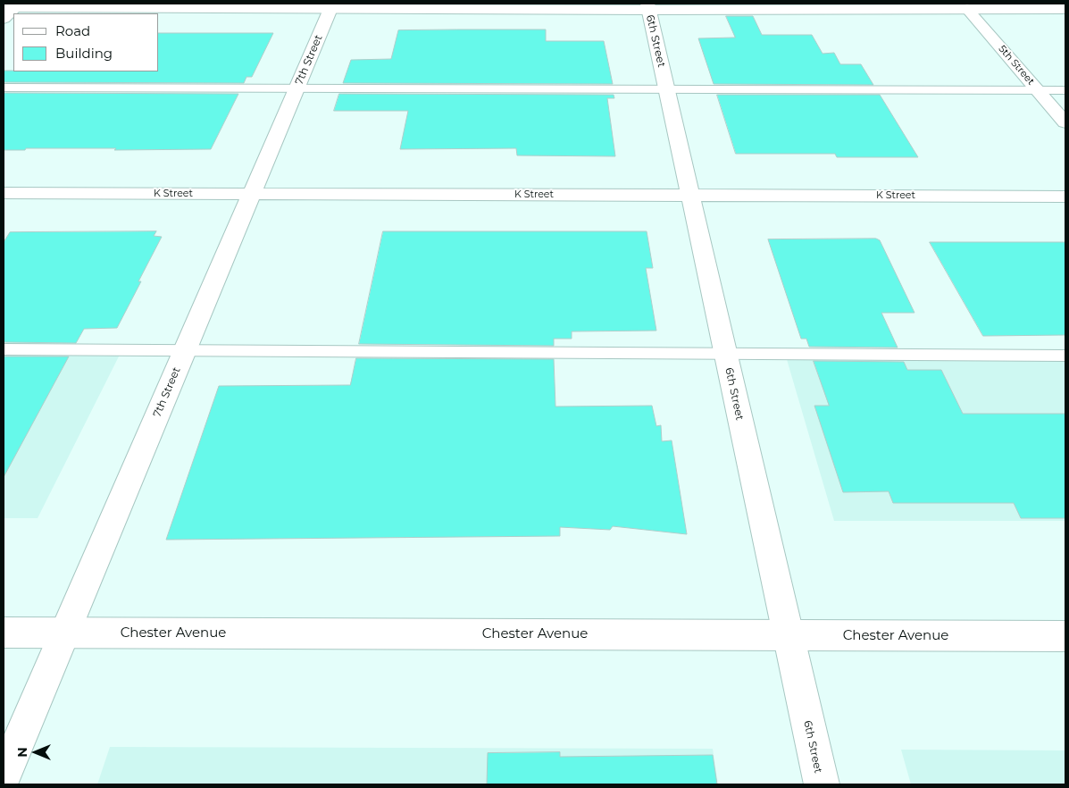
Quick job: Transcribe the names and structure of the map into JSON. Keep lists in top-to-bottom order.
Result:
{
  "streets": {
    "street": [
      "6th Street",
      "7th Street",
      "5th Street",
      "K Street",
      "Chester Avenue"
    ]
  },
  "crossings": [
    ["6th Street", "K Street"],
    ["6th Street", "Chester Avenue"],
    ["7th Street", "K Street"],
    ["7th Street", "Chester Avenue"]
  ],
  "legend": ["Road", "Building"],
  "north": "left"
}
